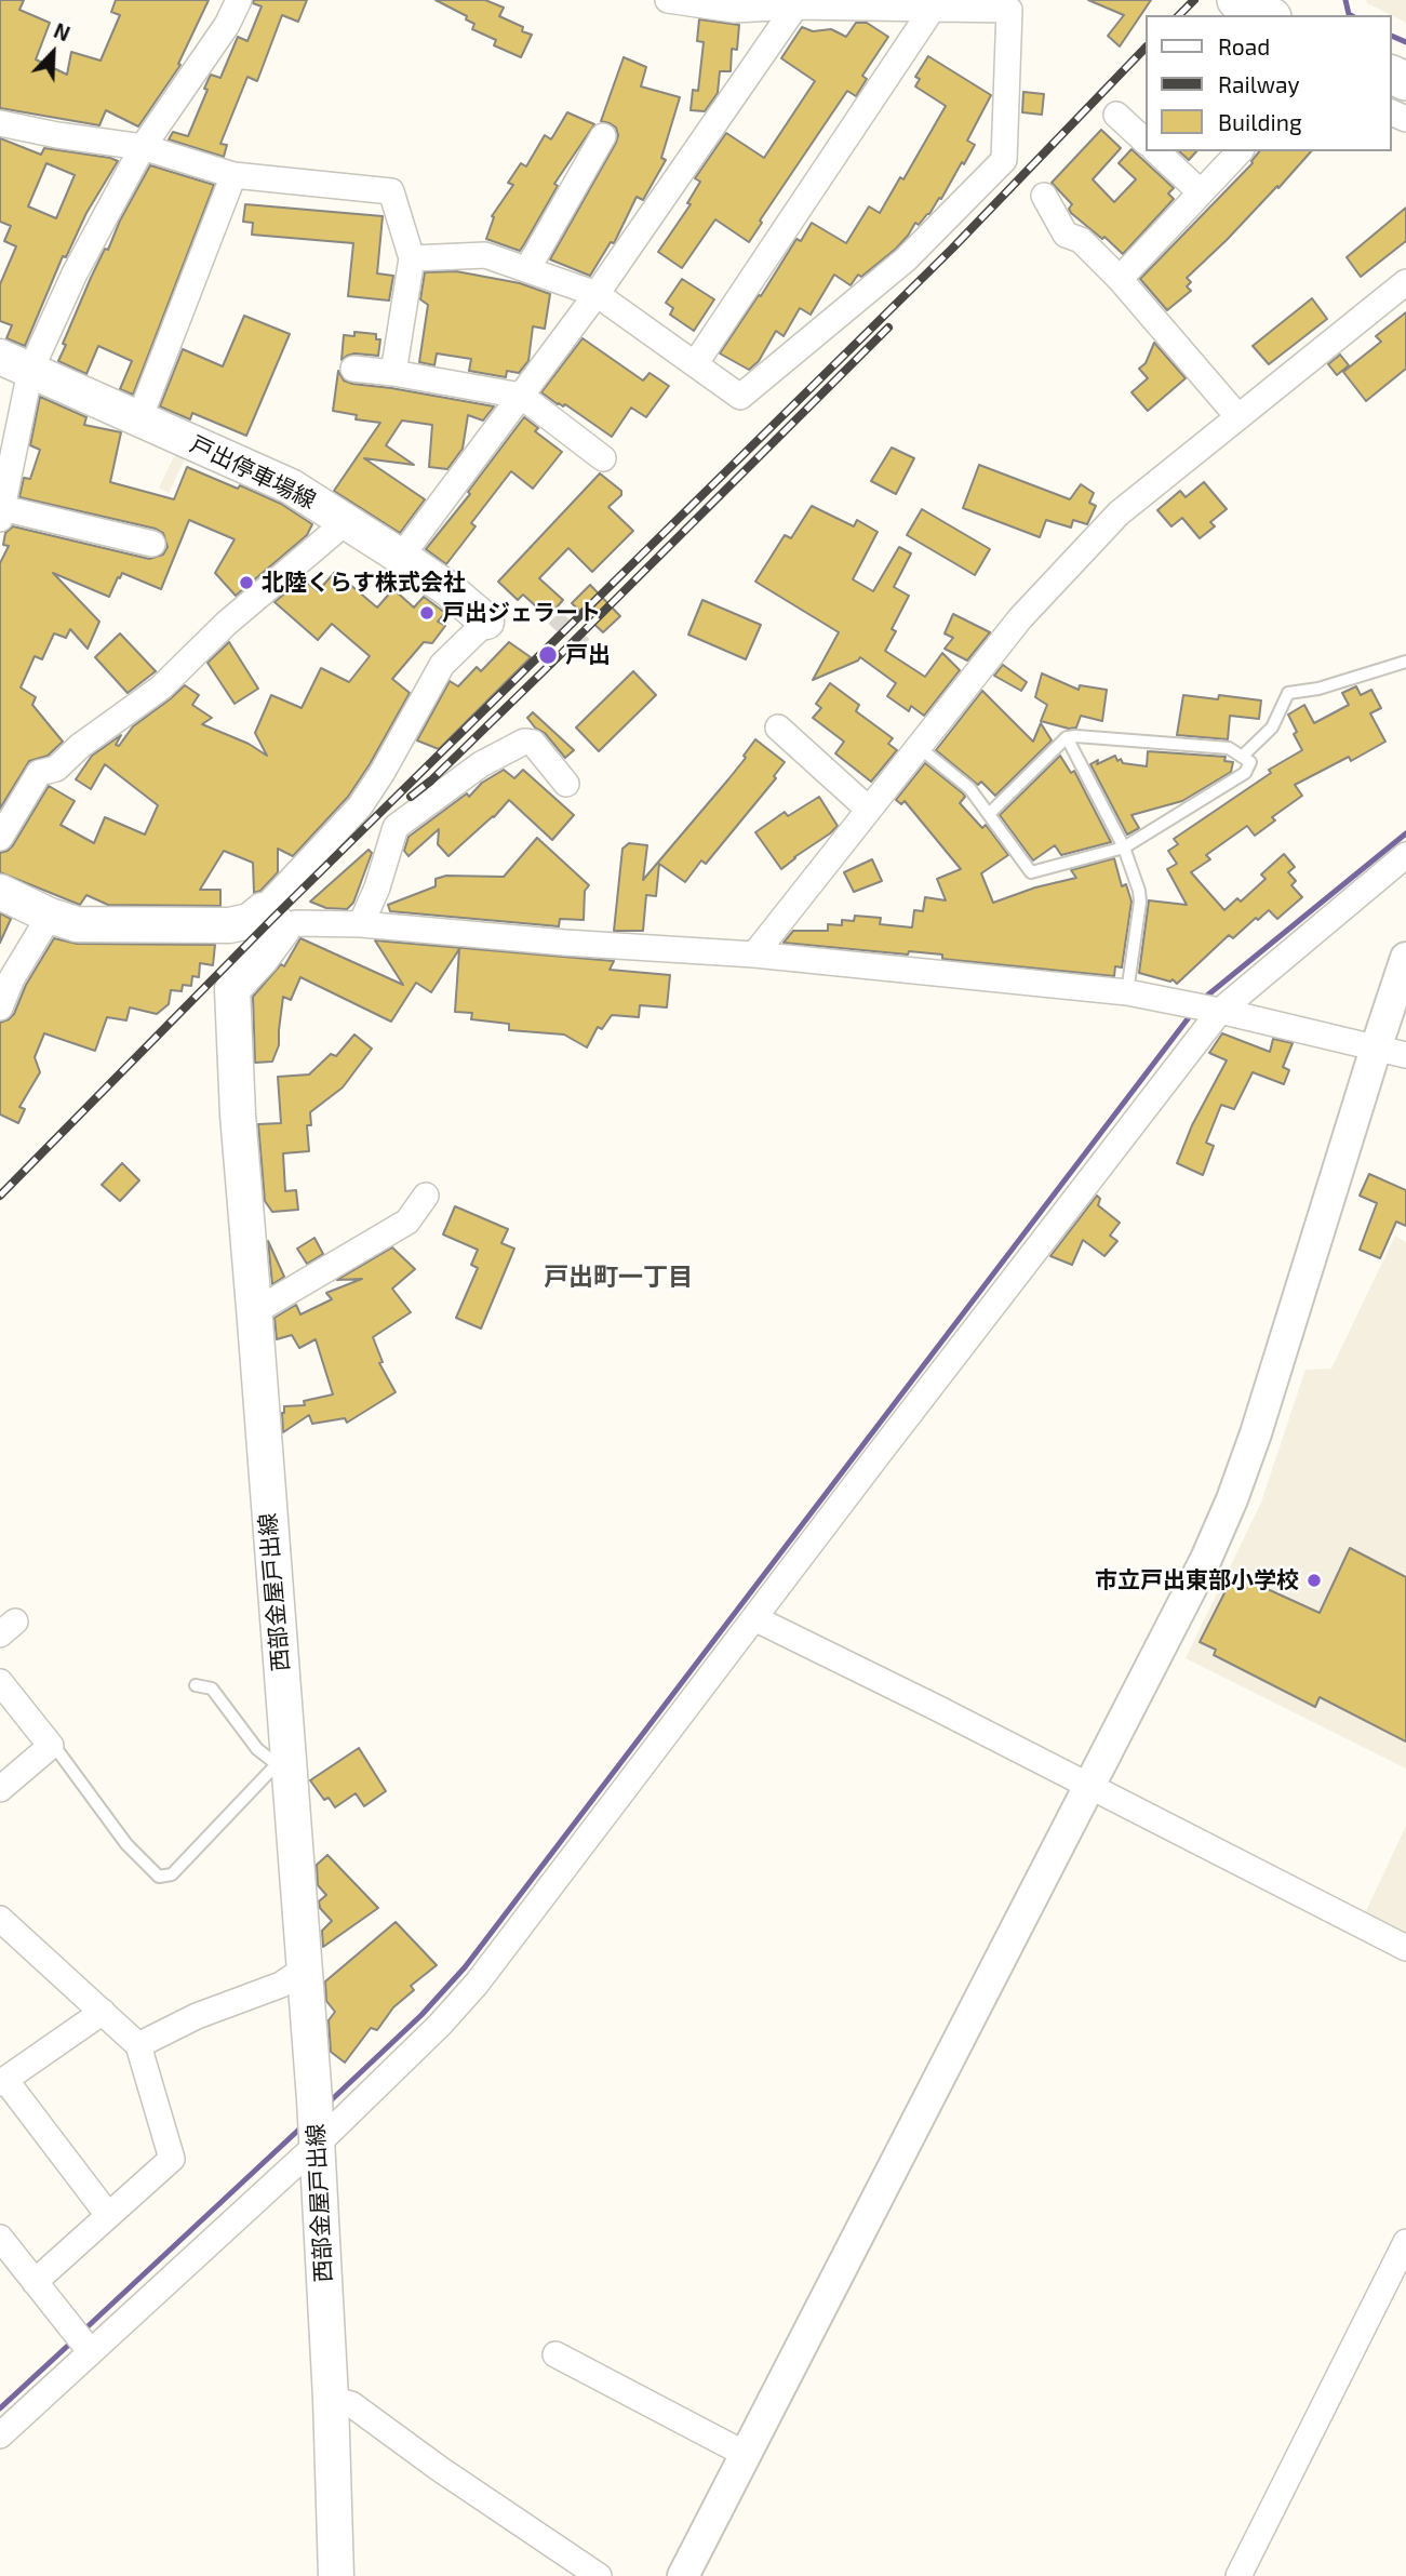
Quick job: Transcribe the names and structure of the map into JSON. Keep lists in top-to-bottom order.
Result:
{
  "streets": {
    "main road": ["戸出停車場線", "西部金屋戸出線"]
  },
  "districts": ["戸出町一丁目"],
  "places": [
    "北陸くらす株式会社",
    "戸出ジェラート",
    "戸出",
    "市立戸出東部小学校"
  ],
  "legend": ["Road", "Railway", "Building"],
  "north": "top right"
}
